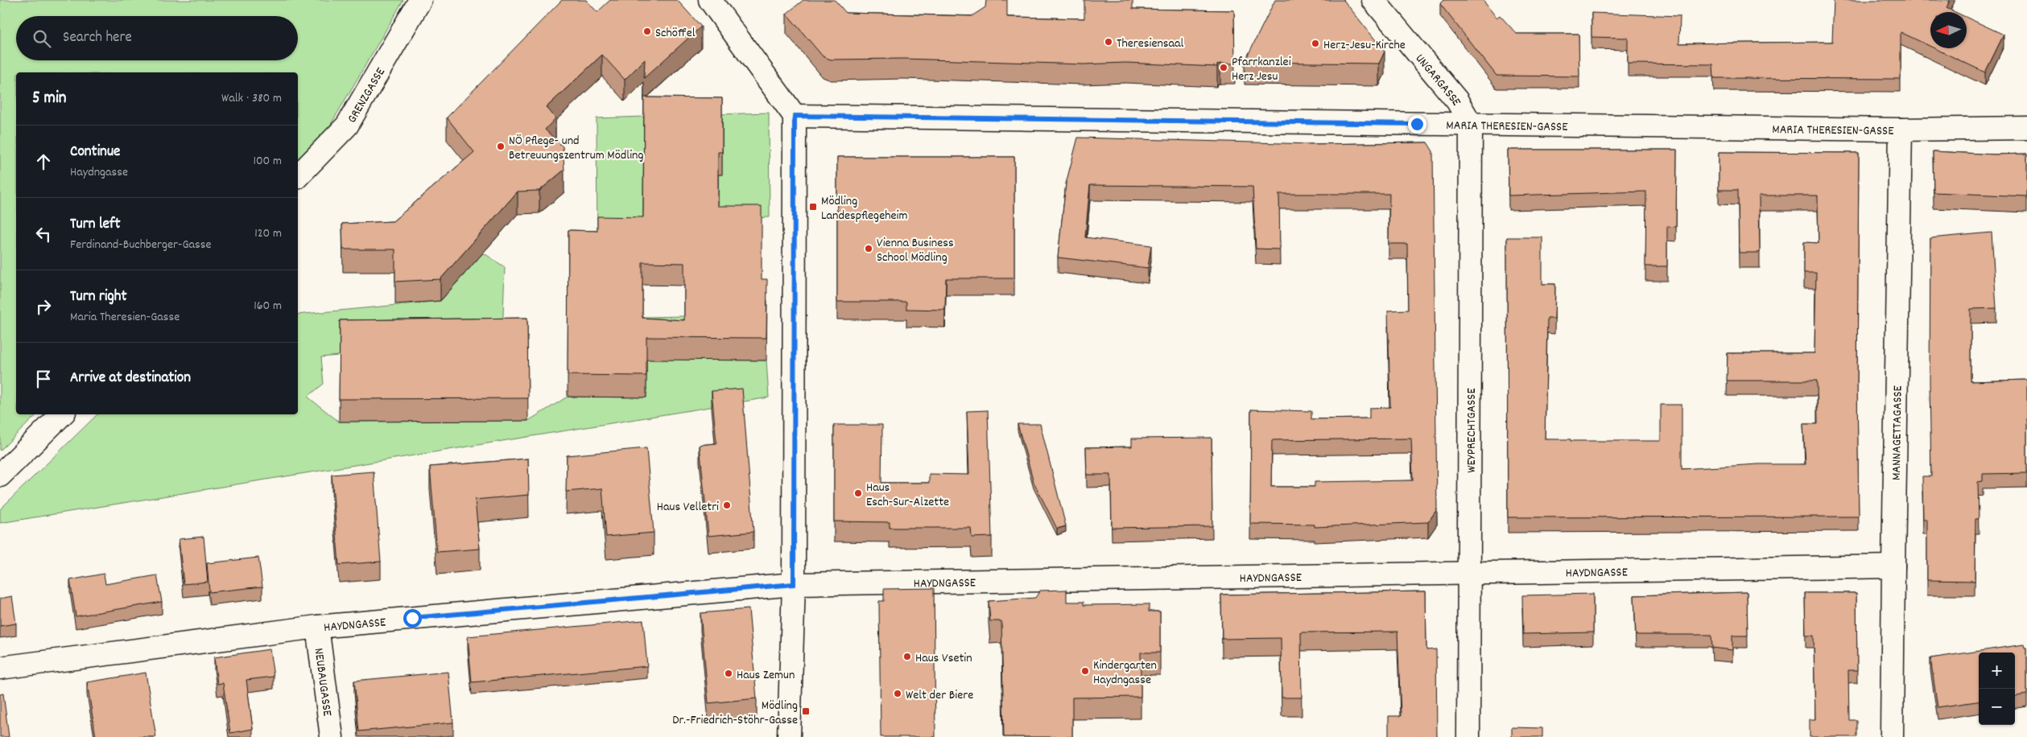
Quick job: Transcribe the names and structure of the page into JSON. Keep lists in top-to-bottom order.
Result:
{
  "streets": {
    "street": [
      "UNGARGASSE",
      "GRENZGASSE",
      "MARIA THERESIEN-GASSE",
      "WEYPRECHTGASSE",
      "MANNAGETTAGASSE",
      "HAYDNGASSE",
      "NEUBAUGASSE"
    ]
  },
  "crossings": [
    ["UNGARGASSE", "MARIA THERESIEN-GASSE"],
    ["UNGARGASSE", "WEYPRECHTGASSE"],
    ["MARIA THERESIEN-GASSE", "WEYPRECHTGASSE"],
    ["MARIA THERESIEN-GASSE", "MANNAGETTAGASSE"],
    ["WEYPRECHTGASSE", "HAYDNGASSE"],
    ["MANNAGETTAGASSE", "HAYDNGASSE"],
    ["HAYDNGASSE", "NEUBAUGASSE"]
  ],
  "places": {
    "other": [
      "Schöffel",
      "Theresiensaal",
      "Herz-Jesu-Kirche",
      "Pfarrkanzlei Herz Jesu",
      "NÖ Pflege- und Betreuungszentrum Mödling",
      "Vienna Business School Mödling",
      "Haus Esch-Sur-Alzette",
      "Haus Velletri",
      "Haus Vsetin",
      "Kindergarten Haydngasse",
      "Haus Zemun",
      "Welt der Biere"
    ],
    "transit": ["Mödling Landespflegeheim", "Mödling Dr.-Friedrich-Stöhr-Gasse"]
  },
  "north": "left",
  "page": {
    "search": "Search here",
    "heading": ["5 min", "Walk · 380 m"],
    "list": [
      ["Continue", "Haydngasse", "100 m"],
      ["Turn left", "Ferdinand-Buchberger-Gasse", "120 m"],
      ["Turn right", "Maria Theresien-Gasse", "160 m"],
      "Arrive at destination"
    ],
    "map_buttons": ["+", "−"]
  }
}
